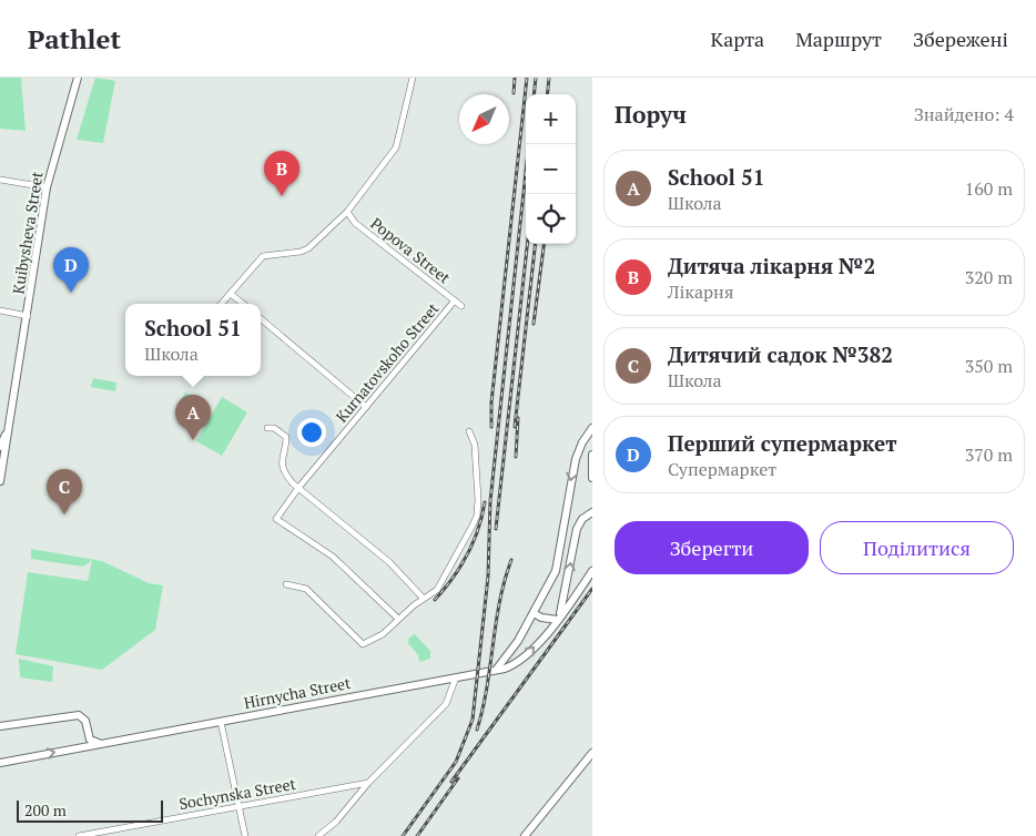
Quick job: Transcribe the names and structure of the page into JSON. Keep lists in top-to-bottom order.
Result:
{
  "streets": {
    "main road": ["Kuibysheva Street", "Hirnycha Street"],
    "street": ["Popova Street", "Kurnatovskoho Street", "Sochynska Street"]
  },
  "crossings": [
    ["Popova Street", "Kurnatovskoho Street"]
  ],
  "scale_bar": "200 m",
  "north": "bottom left",
  "page": {
    "header": "Pathlet",
    "nav": ["Карта", "Маршрут", "Збережені"],
    "heading": ["Поруч", "Знайдено: 4"],
    "map_buttons": ["+", "−"],
    "list": [
      {
        "mark": "A",
        "name": "School 51",
        "note": "Школа",
        "value": "160 m"
      },
      {
        "mark": "B",
        "name": "Дитяча лікарня №2",
        "note": "Лікарня",
        "value": "320 m"
      },
      {
        "mark": "C",
        "name": "Дитячий садок №382",
        "note": "Школа",
        "value": "350 m"
      },
      {
        "mark": "D",
        "name": "Перший супермаркет",
        "note": "Супермаркет",
        "value": "370 m"
      }
    ],
    "pins": [
      "B",
      "D",
      "A",
      "C"
    ],
    "popup": ["School 51", "Школа"],
    "buttons": ["Зберегти", "Поділитися"],
    "scale": "200 m"
  }
}
